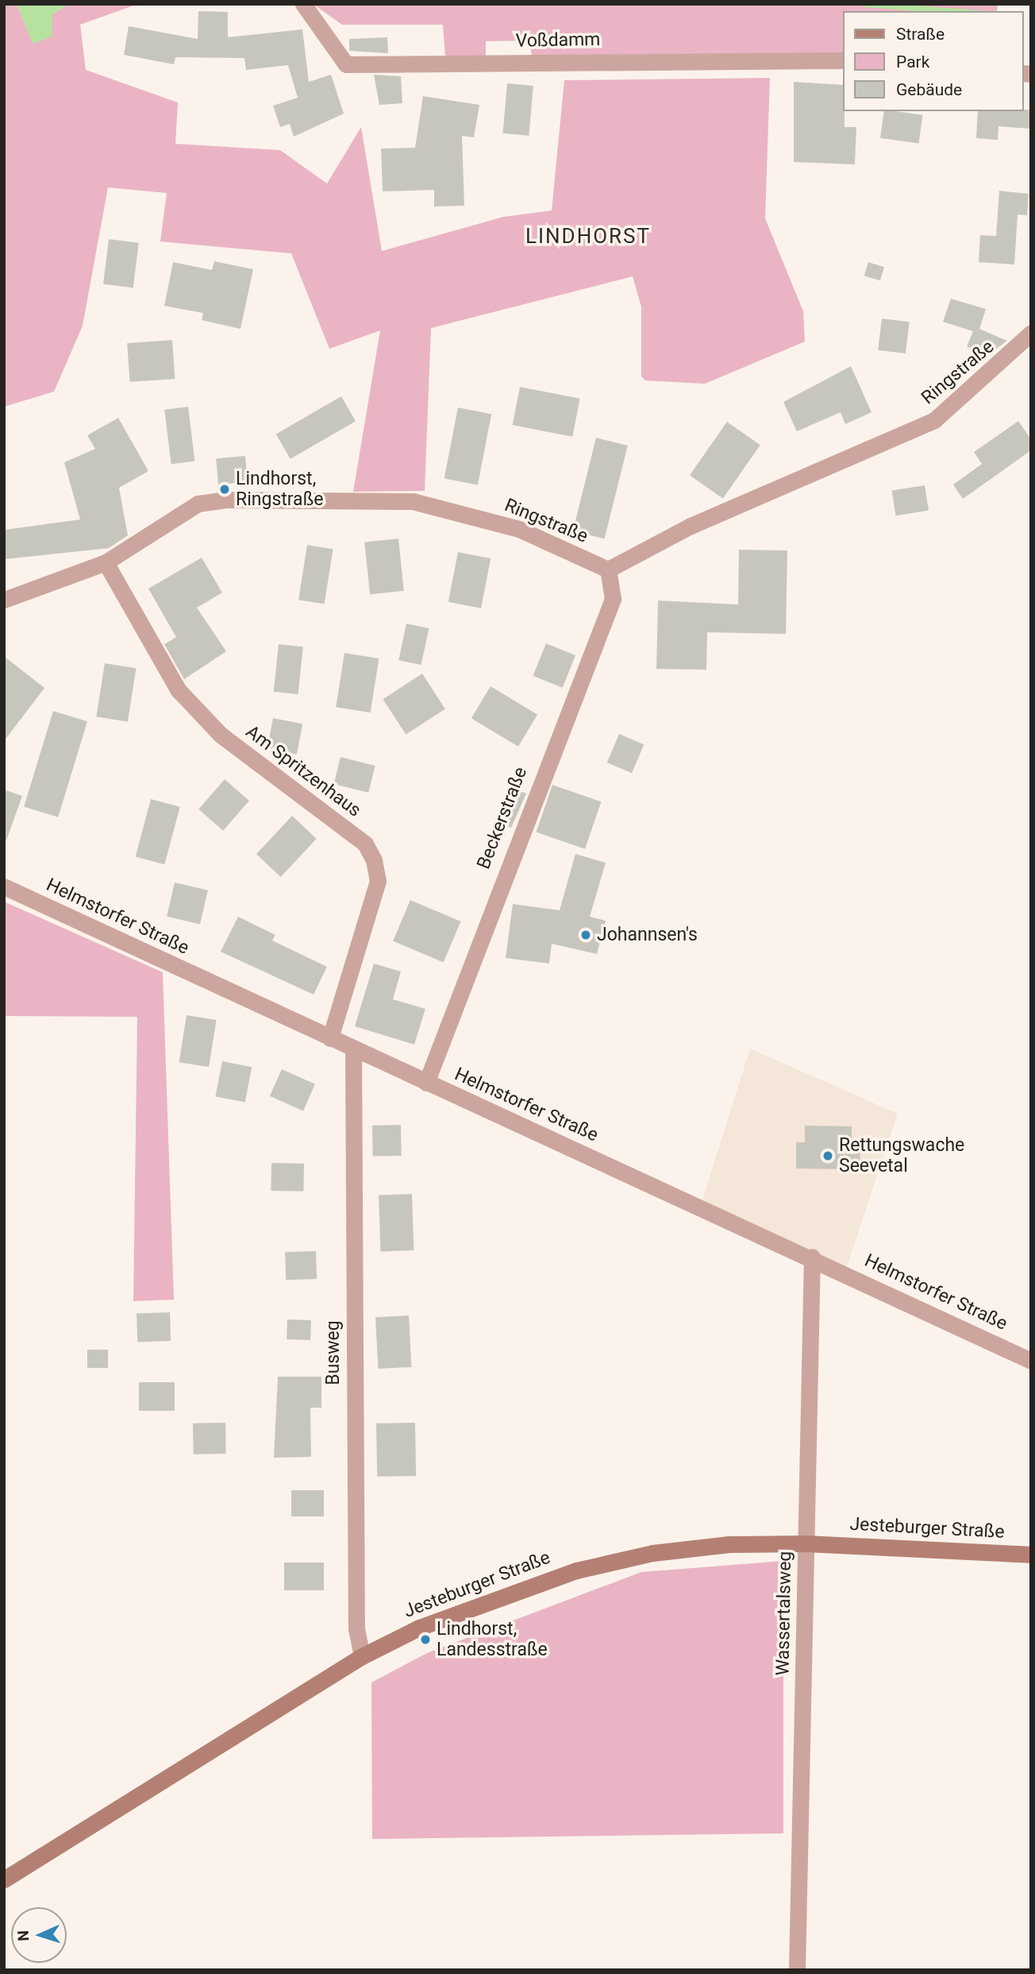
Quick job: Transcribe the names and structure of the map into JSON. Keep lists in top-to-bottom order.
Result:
{
  "streets": {
    "main road": ["Jesteburger Straße"],
    "street": [
      "Voßdamm",
      "Ringstraße",
      "Am Spritzenhaus",
      "Beckerstraße",
      "Helmstorfer Straße",
      "Busweg",
      "Wassertalsweg"
    ]
  },
  "crossings": [
    ["Ringstraße", "Am Spritzenhaus"],
    ["Ringstraße", "Beckerstraße"],
    ["Am Spritzenhaus", "Helmstorfer Straße"],
    ["Beckerstraße", "Helmstorfer Straße"],
    ["Helmstorfer Straße", "Busweg"],
    ["Helmstorfer Straße", "Wassertalsweg"],
    ["Busweg", "Jesteburger Straße"],
    ["Jesteburger Straße", "Wassertalsweg"]
  ],
  "districts": ["LINDHORST"],
  "places": [
    "Lindhorst, Ringstraße",
    "Johannsen's",
    "Rettungswache Seevetal",
    "Lindhorst, Landesstraße"
  ],
  "legend": ["Straße", "Park", "Gebäude"],
  "north": "left"
}
